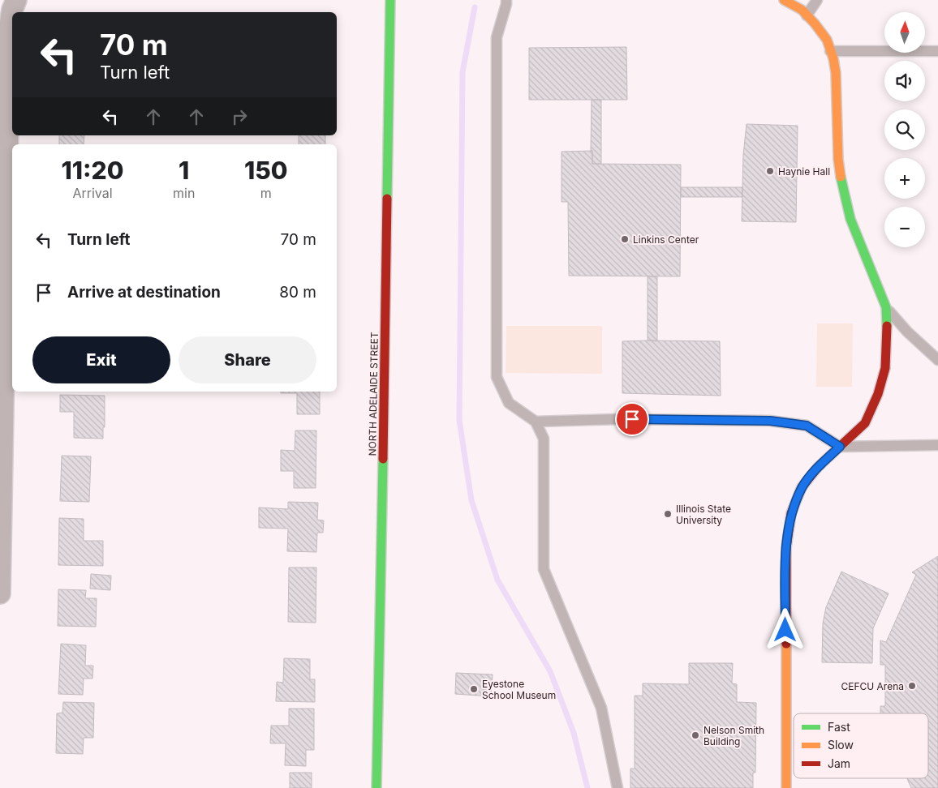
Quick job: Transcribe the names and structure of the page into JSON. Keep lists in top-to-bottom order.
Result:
{
  "streets": {
    "street": ["NORTH ADELAIDE STREET"]
  },
  "places": [
    "Haynie Hall",
    "Linkins Center",
    "Illinois State University",
    "CEFCU Arena",
    "Eyestone School Museum",
    "Nelson Smith Building"
  ],
  "legend": ["Fast", "Slow", "Jam"],
  "north": "top",
  "page": {
    "map_buttons": ["+", "−"],
    "turn": ["70 m", "Turn left"],
    "eta": [
      "11:20",
      "Arrival",
      "1",
      "min",
      "150",
      "m"
    ],
    "list": [
      {
        "name": "Turn left",
        "value": "70 m"
      },
      {
        "name": "Arrive at destination",
        "value": "80 m"
      }
    ],
    "buttons": ["Exit", "Share"]
  }
}
